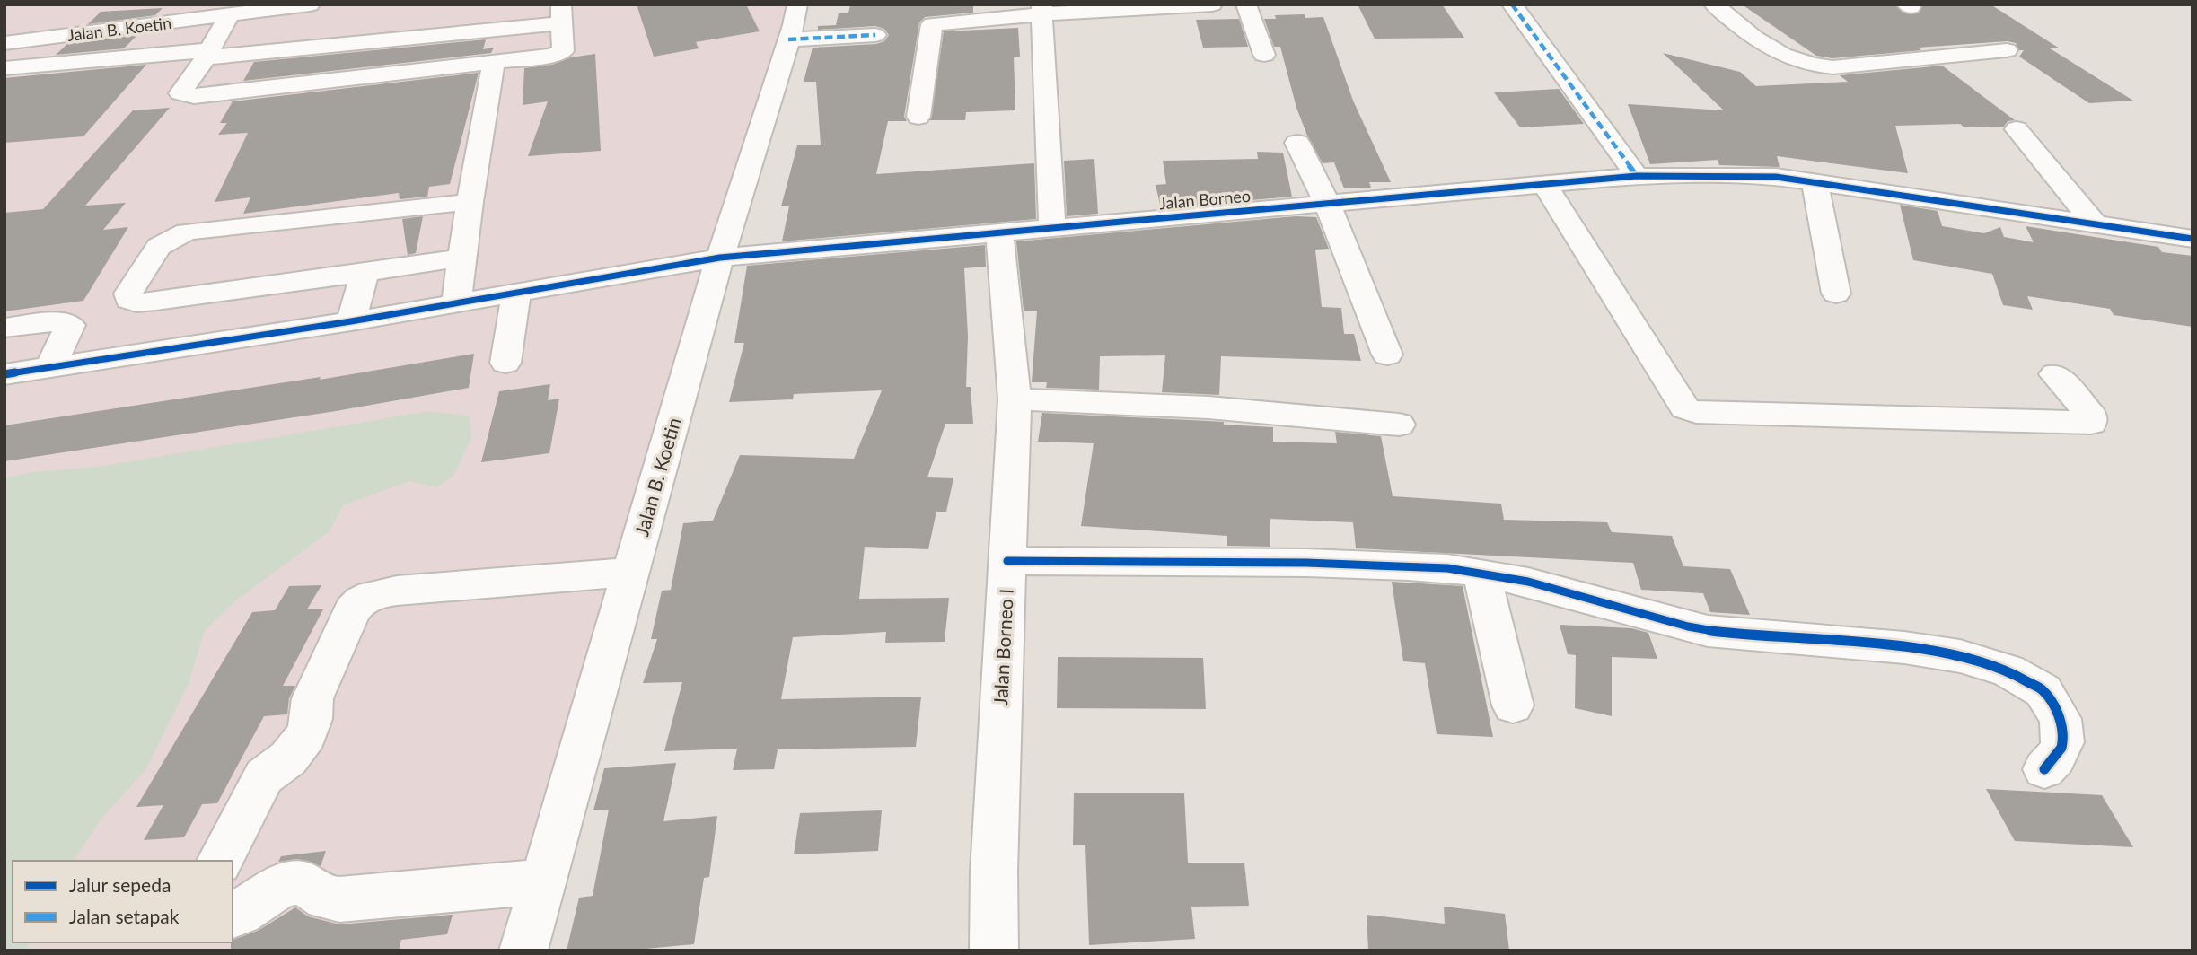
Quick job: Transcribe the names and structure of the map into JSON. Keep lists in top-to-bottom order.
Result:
{
  "streets": {
    "street": ["Jalan B. Koetin", "Jalan Borneo", "Jalan Borneo I"]
  },
  "crossings": [
    ["Jalan B. Koetin", "Jalan Borneo"],
    ["Jalan Borneo", "Jalan Borneo I"]
  ],
  "legend": ["Jalur sepeda", "Jalan setapak"]
}
